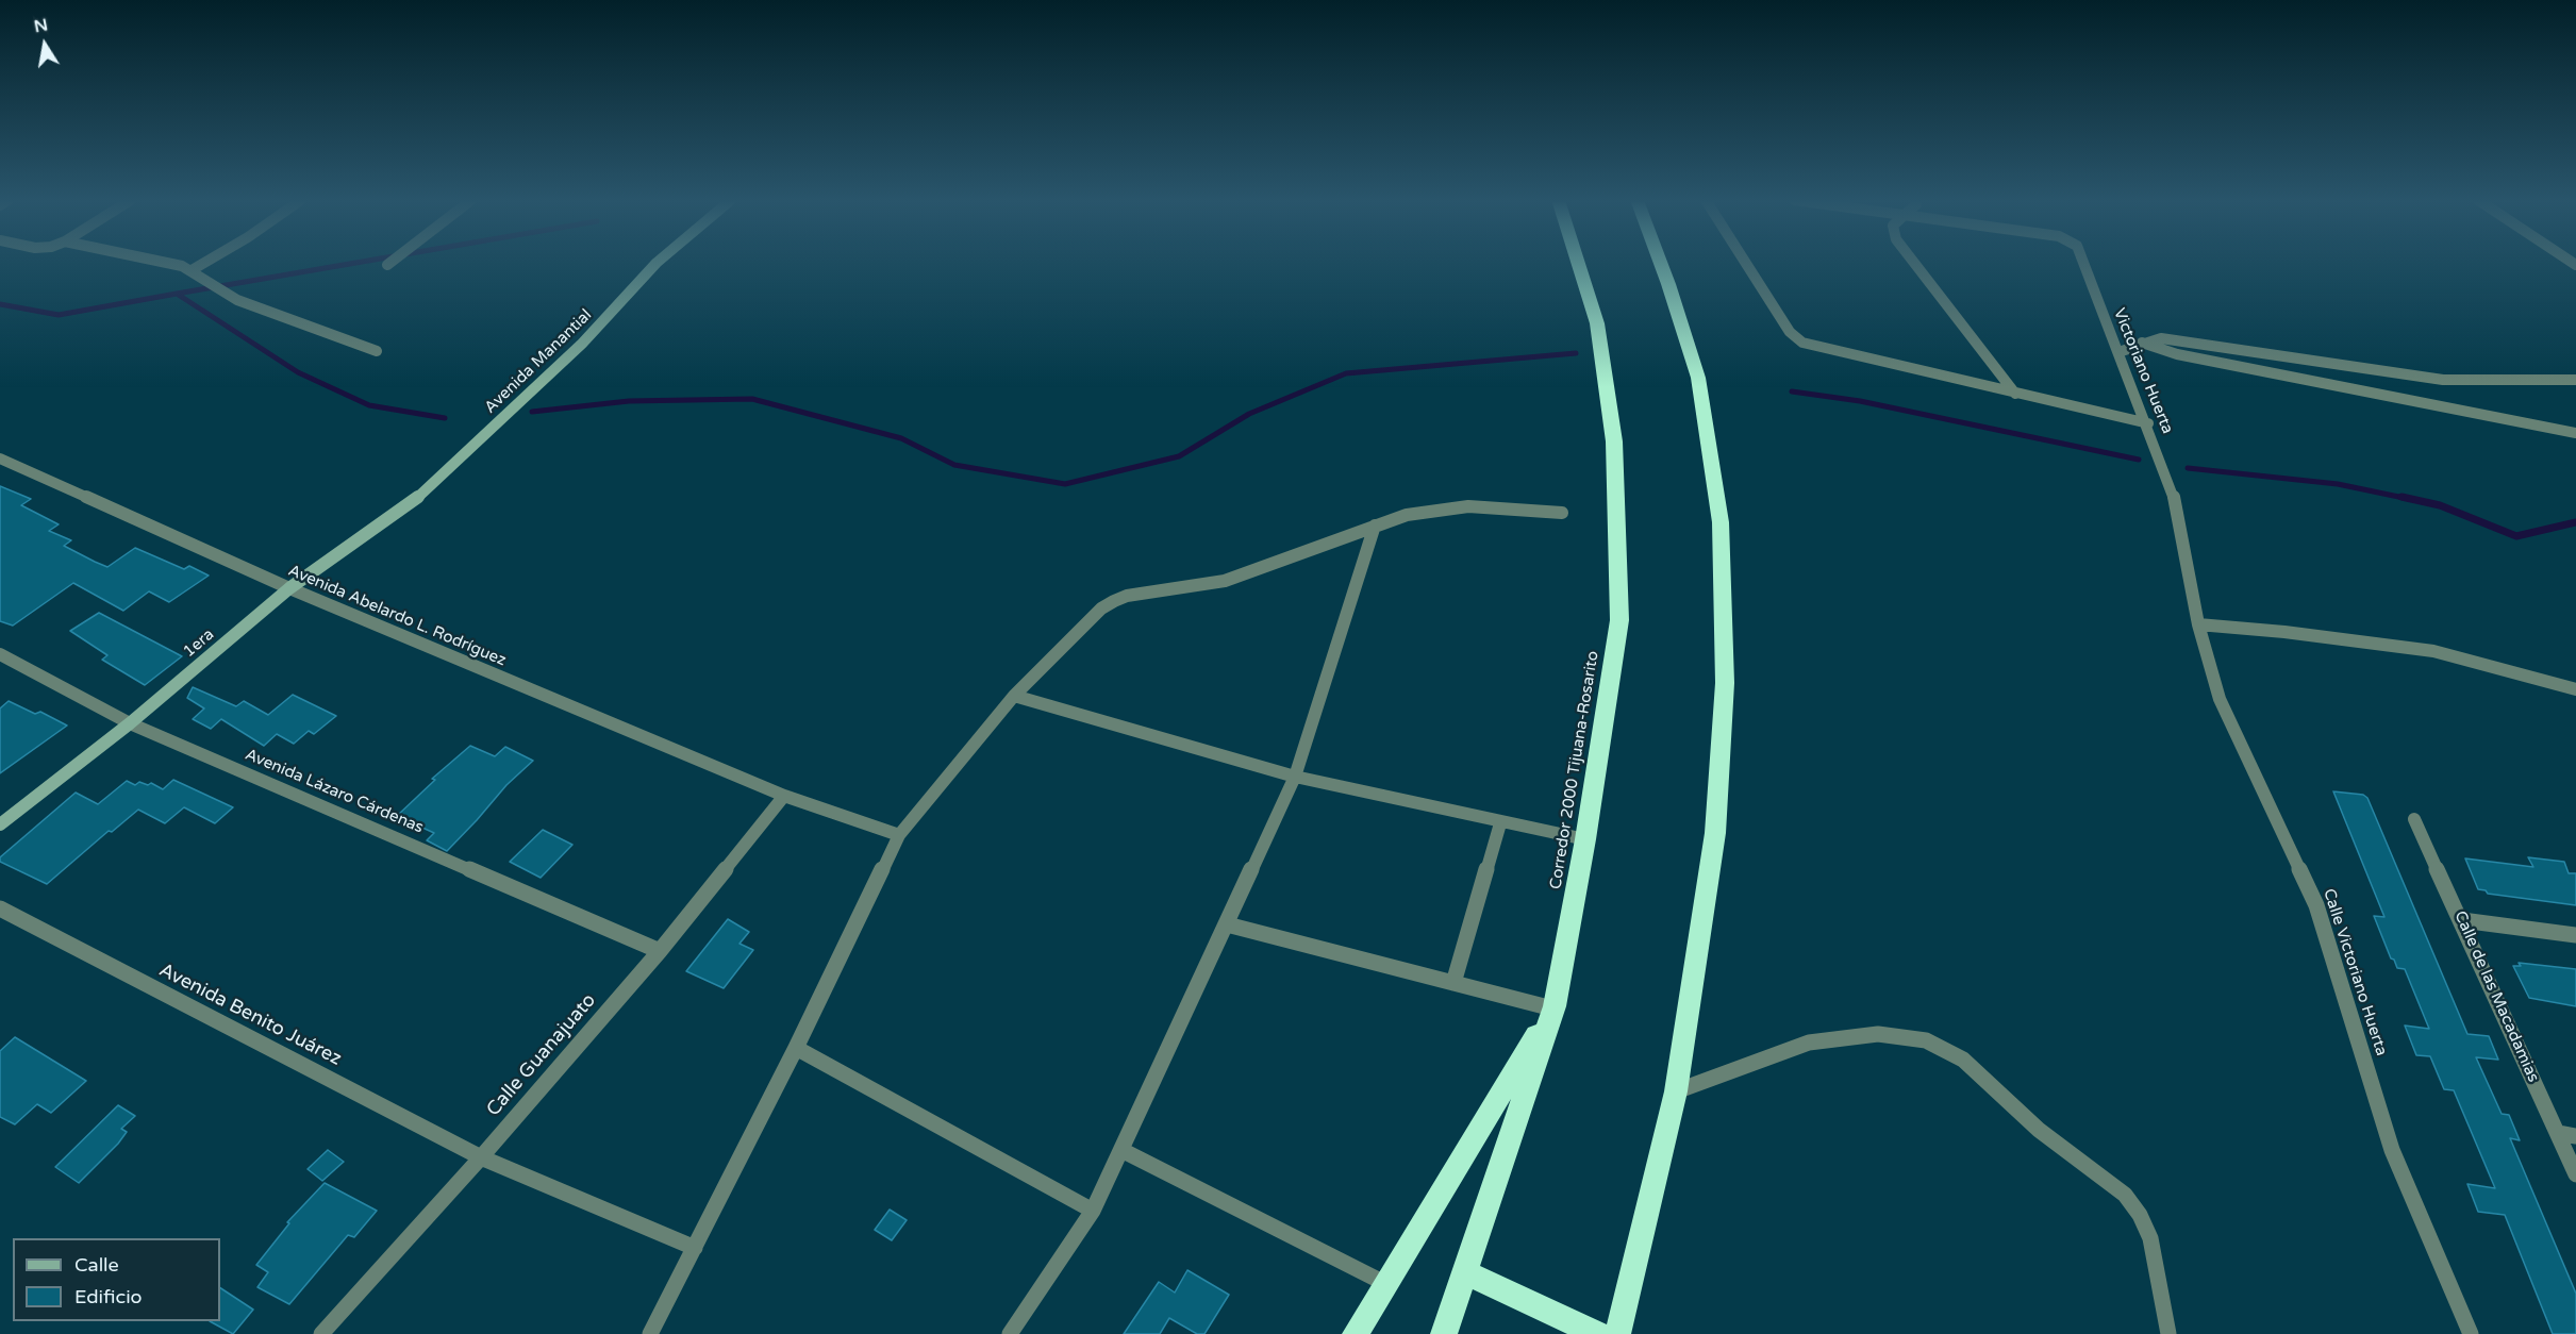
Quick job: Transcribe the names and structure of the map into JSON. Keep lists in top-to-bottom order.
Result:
{
  "streets": {
    "highway": ["Corredor 2000 Tijuana-Rosarito"],
    "main road": ["Avenida Manantial", "1era"],
    "street": [
      "Victoriano Huerta",
      "Avenida Abelardo L. Rodríguez",
      "Avenida Lázaro Cárdenas",
      "Calle Victoriano Huerta",
      "Calle de las Macadamias",
      "Avenida Benito Juárez",
      "Calle Guanajuato"
    ]
  },
  "crossings": [
    ["Avenida Manantial", "1era"],
    ["Victoriano Huerta", "Calle Victoriano Huerta"],
    ["Avenida Abelardo L. Rodríguez", "1era"],
    ["Avenida Abelardo L. Rodríguez", "Calle Guanajuato"],
    ["1era", "Avenida Lázaro Cárdenas"],
    ["Avenida Lázaro Cárdenas", "Calle Guanajuato"],
    ["Avenida Benito Juárez", "Calle Guanajuato"]
  ],
  "legend": ["Calle", "Edificio"],
  "north": "top"
}
